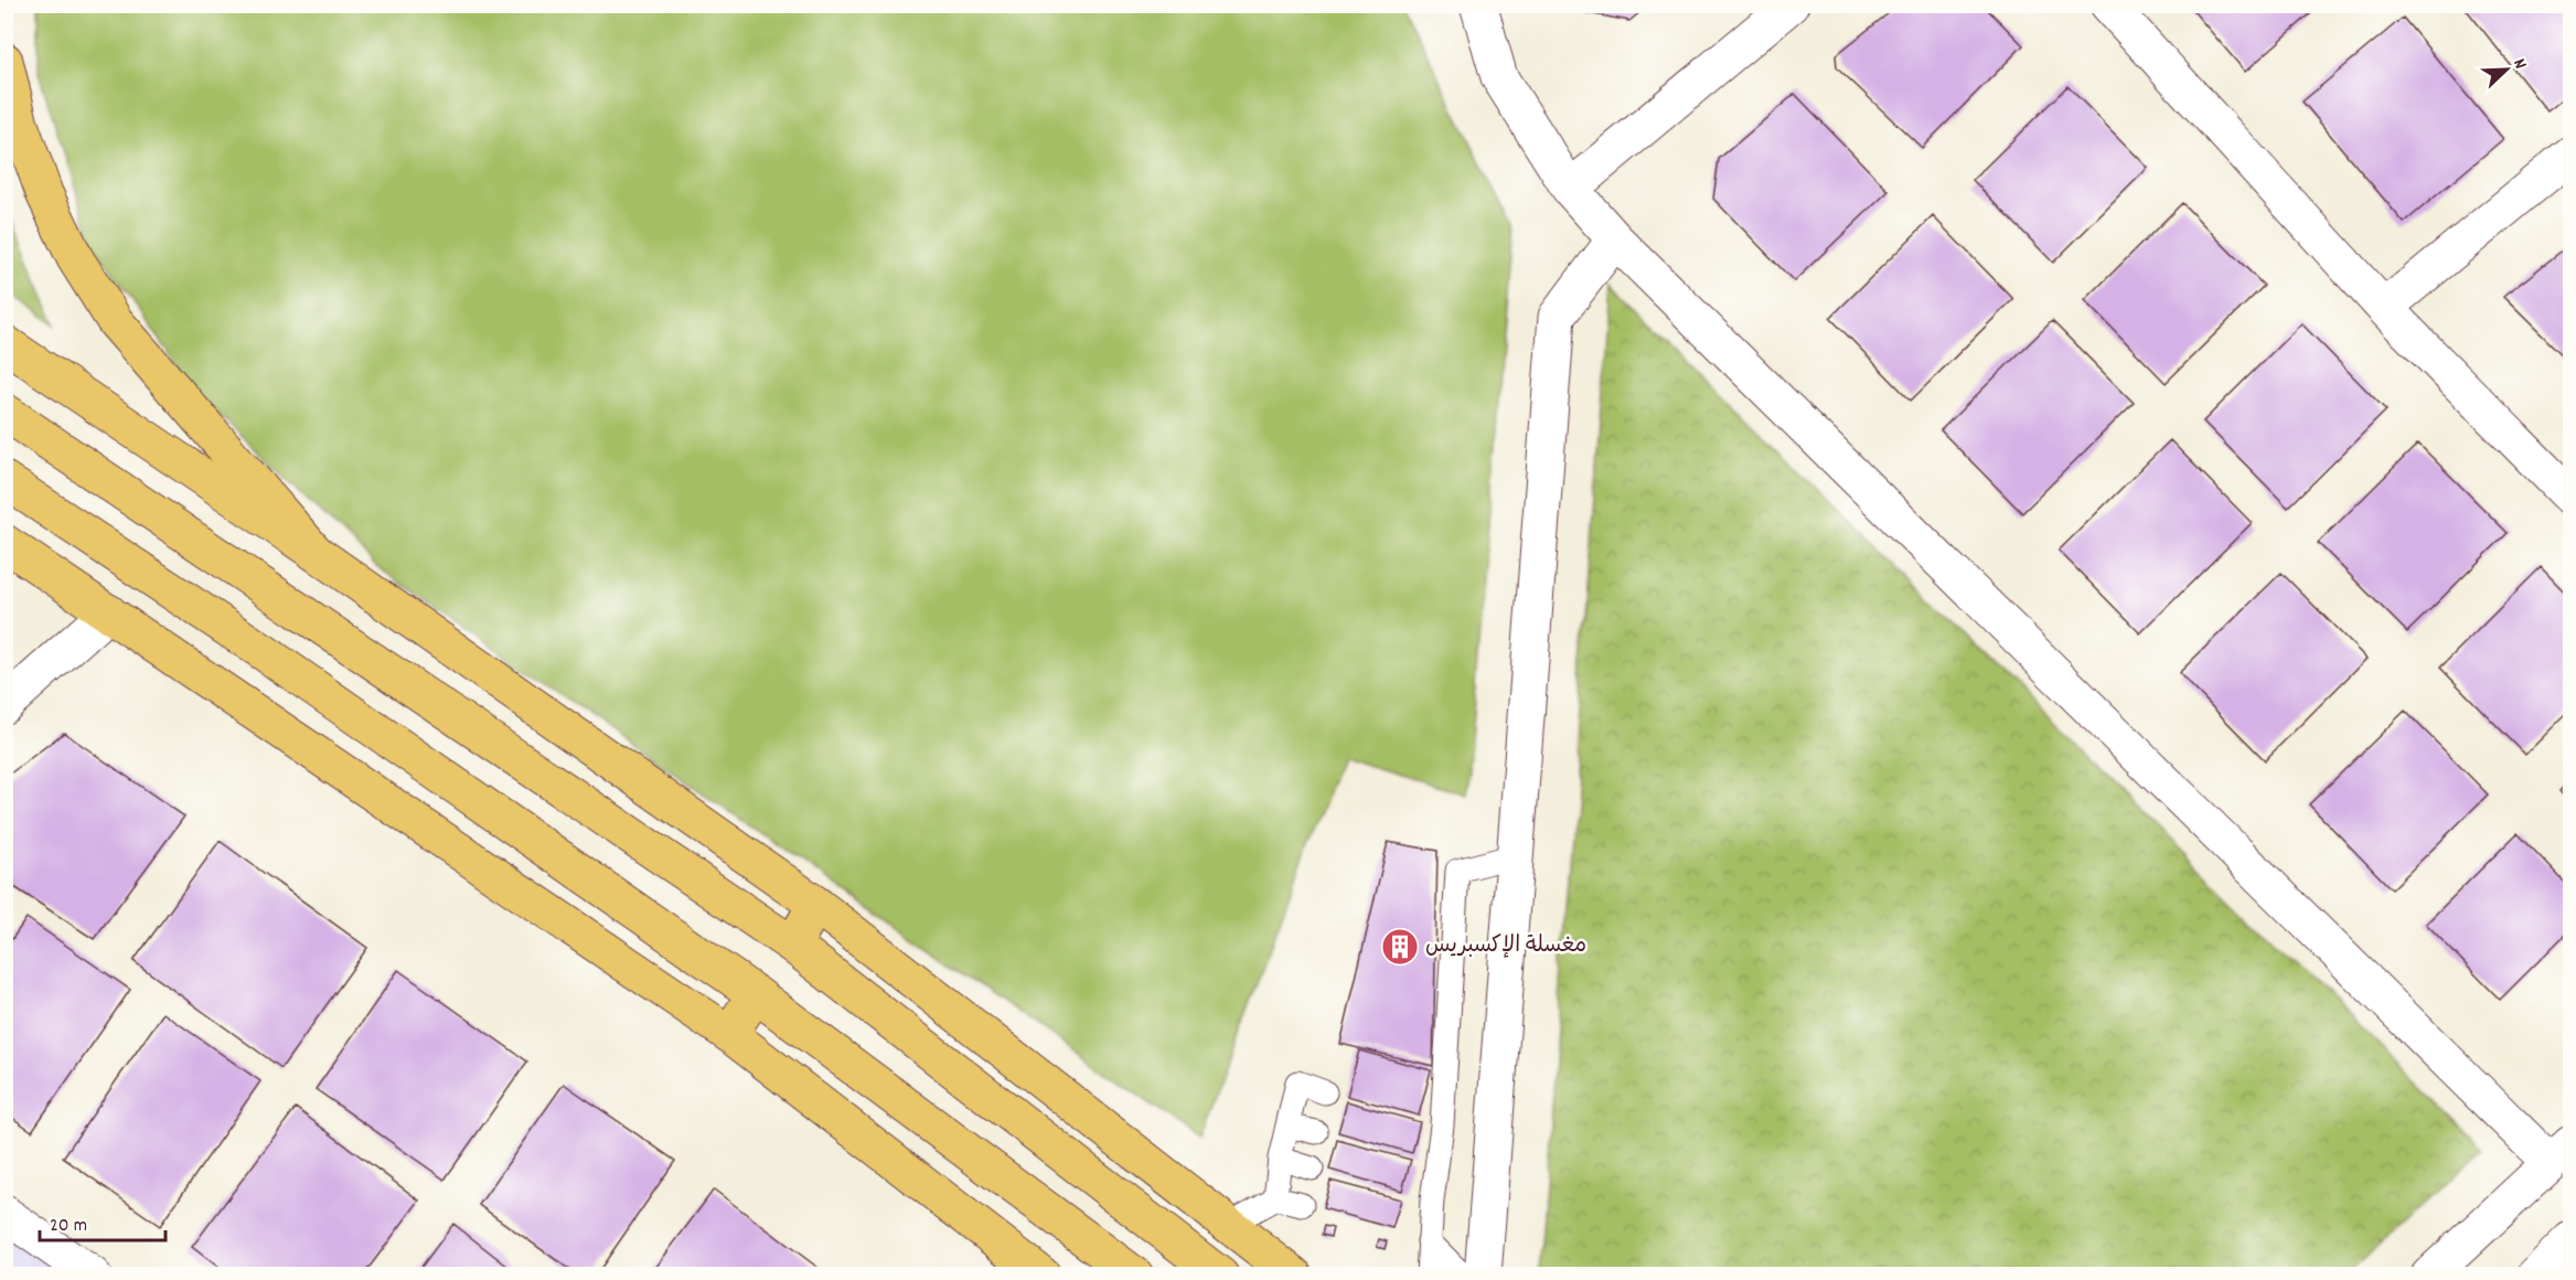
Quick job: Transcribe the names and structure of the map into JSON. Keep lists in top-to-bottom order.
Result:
{
  "places": {
    "building": ["مغسلة الإكسبريس"]
  },
  "scale_bar": "20 m",
  "north": "top right"
}
